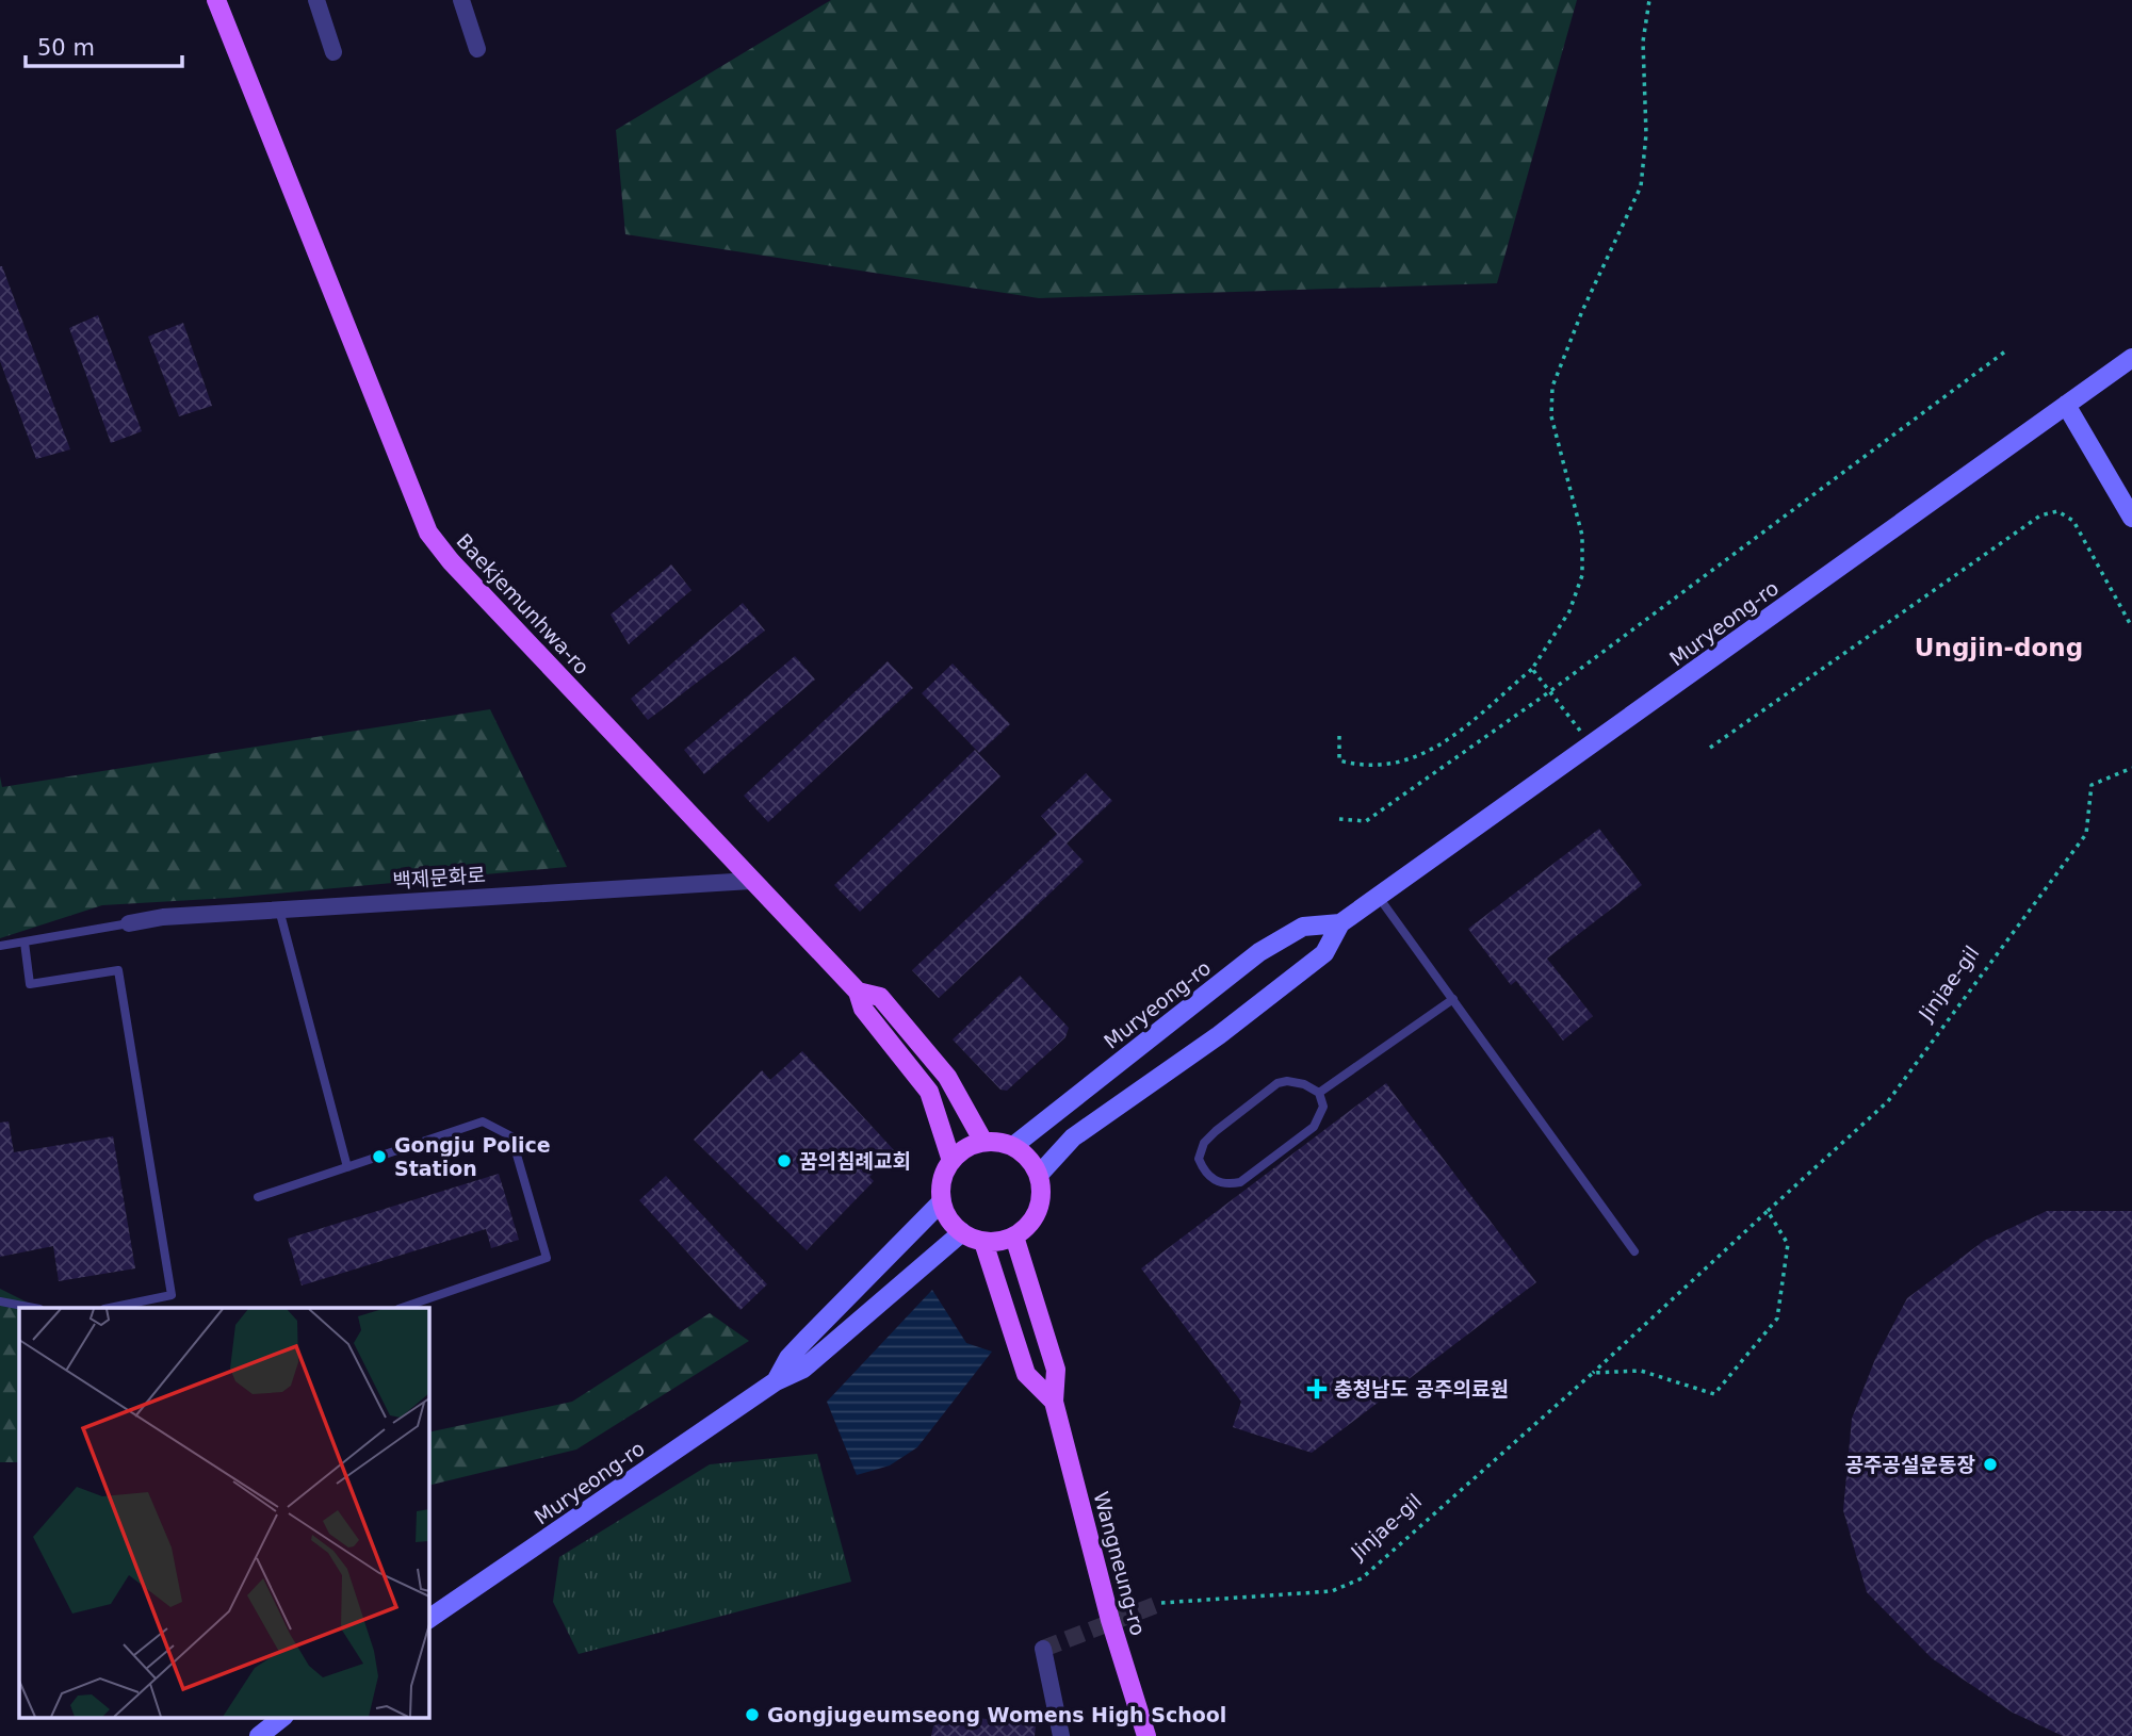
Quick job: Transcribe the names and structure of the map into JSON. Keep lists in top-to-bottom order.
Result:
{
  "streets": {
    "main road": ["Baekjemunhwa-ro", "Muryeong-ro", "Wangneung-ro"],
    "street": ["백제문화로"],
    "path": ["Jinjae-gil"]
  },
  "crossings": [
    ["Baekjemunhwa-ro", "Muryeong-ro"],
    ["Baekjemunhwa-ro", "백제문화로"],
    ["Baekjemunhwa-ro", "Wangneung-ro"],
    ["Muryeong-ro", "Wangneung-ro"]
  ],
  "districts": ["Ungjin-dong"],
  "places": {
    "other": [
      "Gongju Police Station",
      "꿈의침례교회",
      "공주공설운동장",
      "Gongjugeumseong Womens High School"
    ],
    "health": ["충청남도 공주의료원"]
  },
  "scale_bar": "50 m"
}
